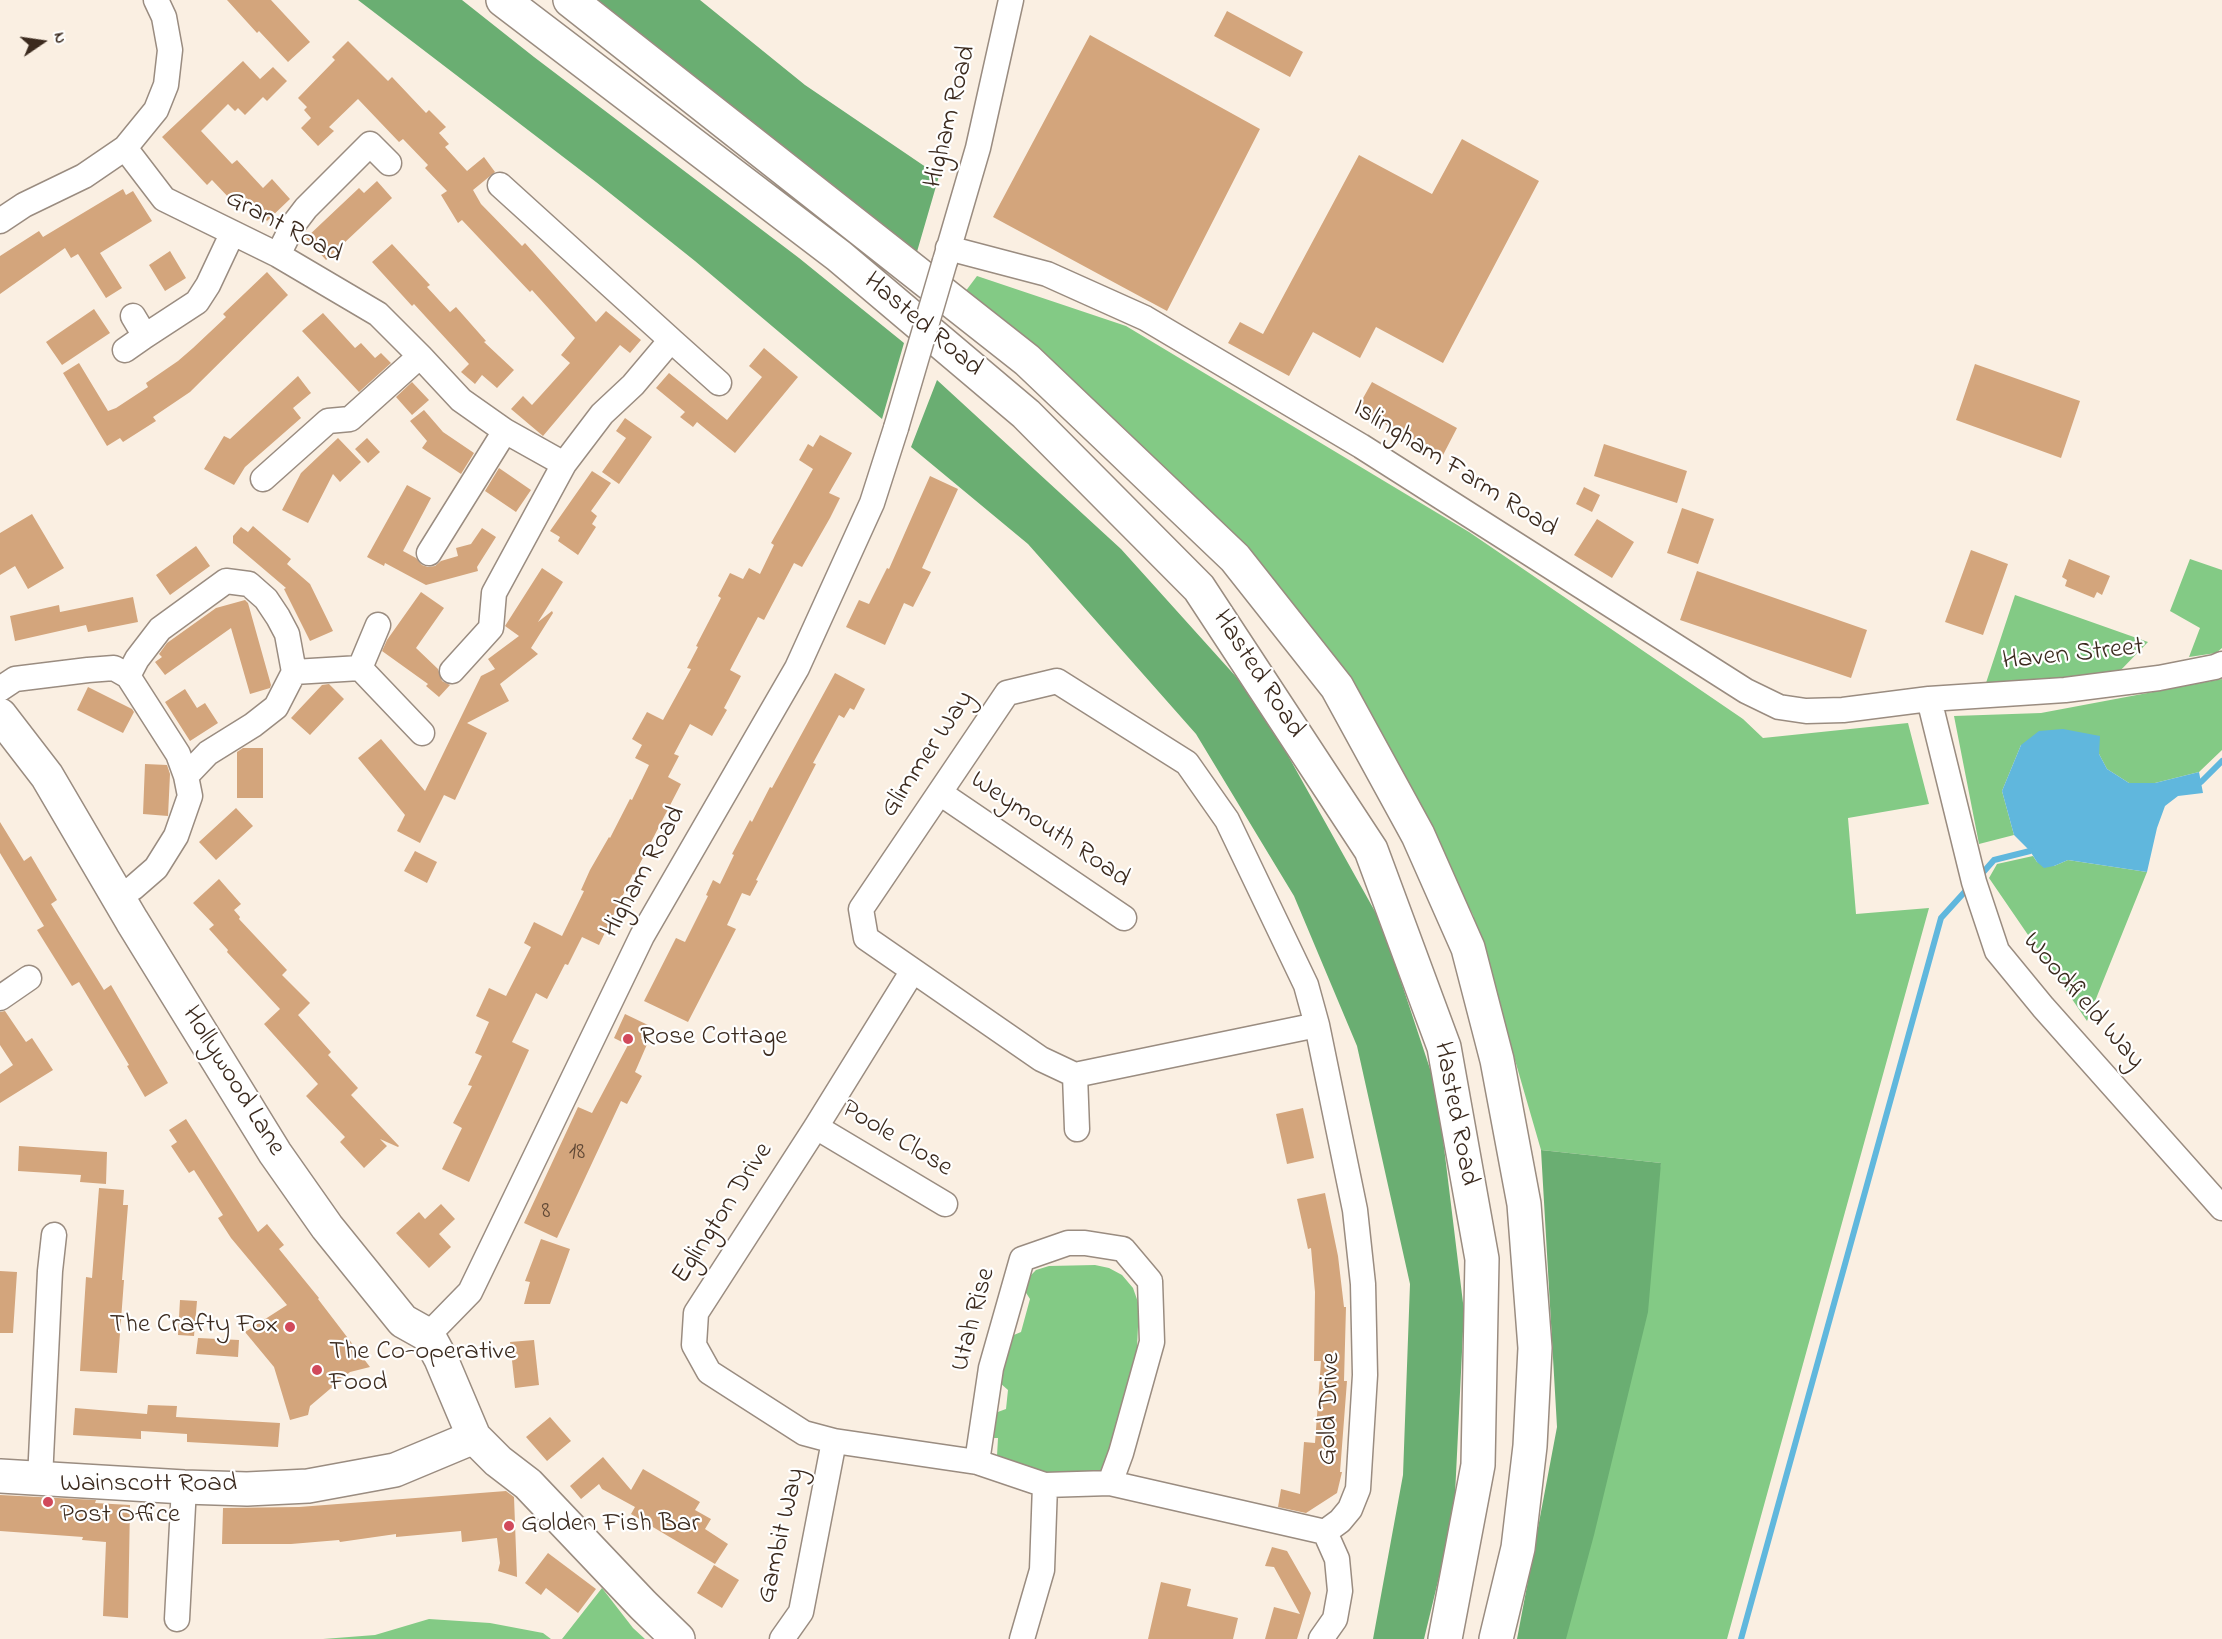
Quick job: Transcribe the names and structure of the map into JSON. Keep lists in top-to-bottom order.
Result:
{
  "streets": {
    "main road": ["Hasted Road", "Hollywood Lane"],
    "street": [
      "Higham Road",
      "Grant Road",
      "Islingham Farm Road",
      "Haven Street",
      "Glimmer Way",
      "Weymouth Road",
      "Woodfield Way",
      "Poole Close",
      "Eglington Drive",
      "Utah Rise",
      "Gold Drive",
      "Gambit Way"
    ]
  },
  "crossings": [
    ["Higham Road", "Islingham Farm Road"],
    ["Higham Road", "Hollywood Lane"],
    ["Islingham Farm Road", "Haven Street"],
    ["Islingham Farm Road", "Woodfield Way"],
    ["Haven Street", "Woodfield Way"],
    ["Glimmer Way", "Weymouth Road"],
    ["Glimmer Way", "Eglington Drive"],
    ["Glimmer Way", "Gold Drive"],
    ["Poole Close", "Eglington Drive"],
    ["Eglington Drive", "Utah Rise"],
    ["Eglington Drive", "Gambit Way"]
  ],
  "places": [
    "Rose Cottage",
    "The Crafty Fox",
    "The Co-operative Food",
    "Wainscott Road Post Office",
    "Golden Fish Bar"
  ],
  "house_numbers": ["18", "8"],
  "north": "right"
}
